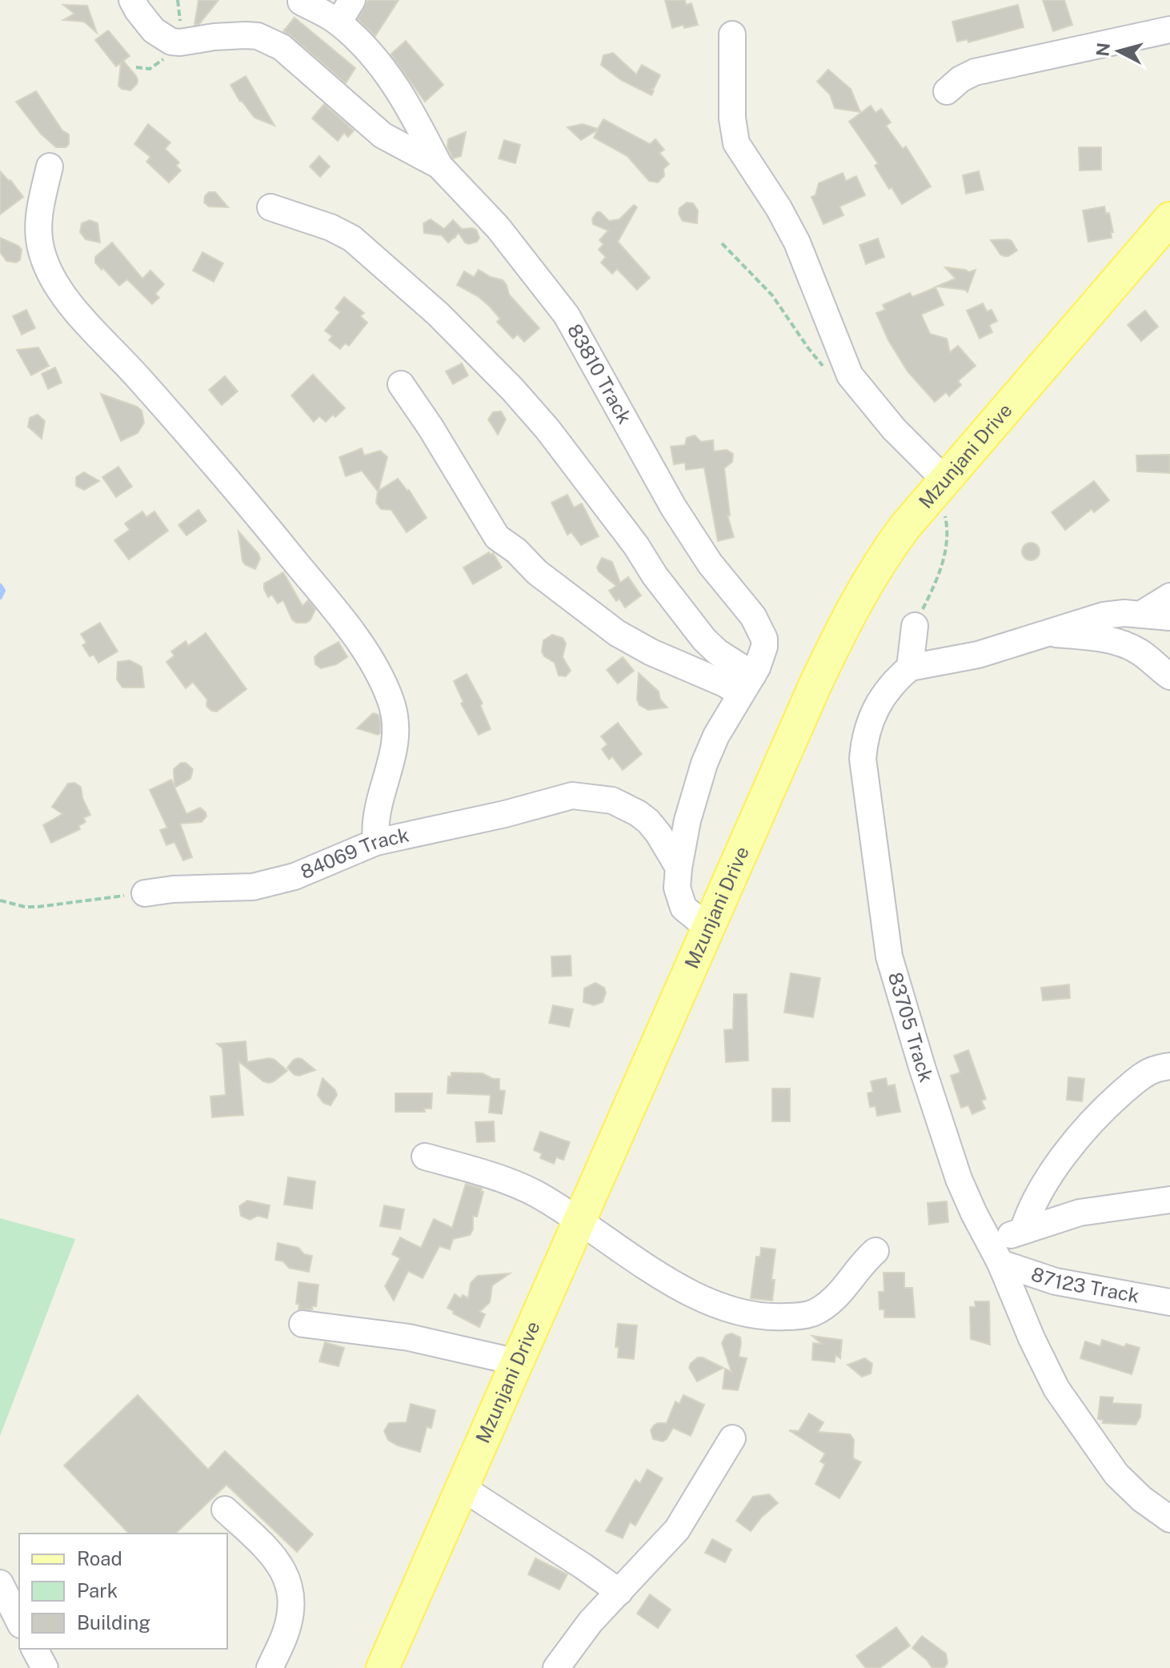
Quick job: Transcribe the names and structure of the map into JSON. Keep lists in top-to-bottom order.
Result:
{
  "streets": {
    "main road": ["Mzunjani Drive"],
    "street": [
      "83810 Track",
      "84069 Track",
      "83705 Track",
      "87123 Track"
    ]
  },
  "crossings": [
    ["83810 Track", "Mzunjani Drive"],
    ["83810 Track", "84069 Track"],
    ["83705 Track", "87123 Track"]
  ],
  "legend": ["Road", "Park", "Building"],
  "north": "left"
}
